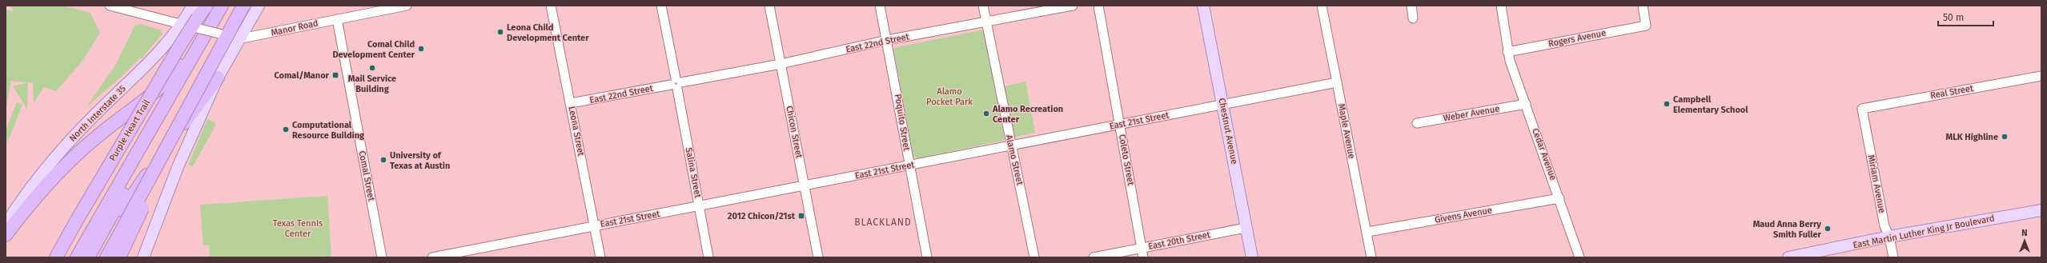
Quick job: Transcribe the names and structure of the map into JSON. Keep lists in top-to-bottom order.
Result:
{
  "streets": {
    "highway": ["Purple Heart Trail"],
    "main road": ["North Interstate 35", "Chestnut Avenue", "East Martin Luther King Jr Boulevard"],
    "street": [
      "Manor Road",
      "Rogers Avenue",
      "East 22nd Street",
      "Real Street",
      "Weber Avenue",
      "East 21st Street",
      "Poquito Street",
      "Leona Street",
      "Maple Avenue",
      "Chicon Street",
      "Cedar Avenue",
      "Alamo Street",
      "Coleto Street",
      "Salina Street",
      "Comal Street",
      "Miriam Avenue",
      "Givens Avenue",
      "East 20th Street"
    ]
  },
  "crossings": [
    ["Manor Road", "North Interstate 35"],
    ["Manor Road", "Comal Street"],
    ["Rogers Avenue", "Cedar Avenue"],
    ["East 22nd Street", "Poquito Street"],
    ["East 22nd Street", "Leona Street"],
    ["East 22nd Street", "Chicon Street"],
    ["East 22nd Street", "Alamo Street"],
    ["East 22nd Street", "Salina Street"],
    ["Real Street", "Miriam Avenue"],
    ["Weber Avenue", "Cedar Avenue"],
    ["East 21st Street", "Poquito Street"],
    ["East 21st Street", "Leona Street"],
    ["East 21st Street", "Chestnut Avenue"],
    ["East 21st Street", "Maple Avenue"],
    ["East 21st Street", "Chicon Street"],
    ["East 21st Street", "Alamo Street"],
    ["East 21st Street", "Coleto Street"],
    ["East 21st Street", "Salina Street"],
    ["Chestnut Avenue", "East 20th Street"],
    ["Maple Avenue", "Givens Avenue"],
    ["Cedar Avenue", "Givens Avenue"],
    ["Coleto Street", "East 20th Street"],
    ["Miriam Avenue", "East Martin Luther King Jr Boulevard"]
  ],
  "districts": ["BLACKLAND"],
  "parks": ["Alamo Pocket Park", "Texas Tennis Center"],
  "places": {
    "other": [
      "Leona Child Development Center",
      "Comal Child Development Center",
      "Mail Service Building",
      "Campbell Elementary School",
      "Alamo Recreation Center",
      "Computational Resource Building",
      "MLK Highline",
      "University of Texas at Austin",
      "Maud Anna Berry Smith Fuller"
    ],
    "transit": ["Comal/Manor", "2012 Chicon/21st"]
  },
  "scale_bar": "50 m",
  "north": "top"
}
